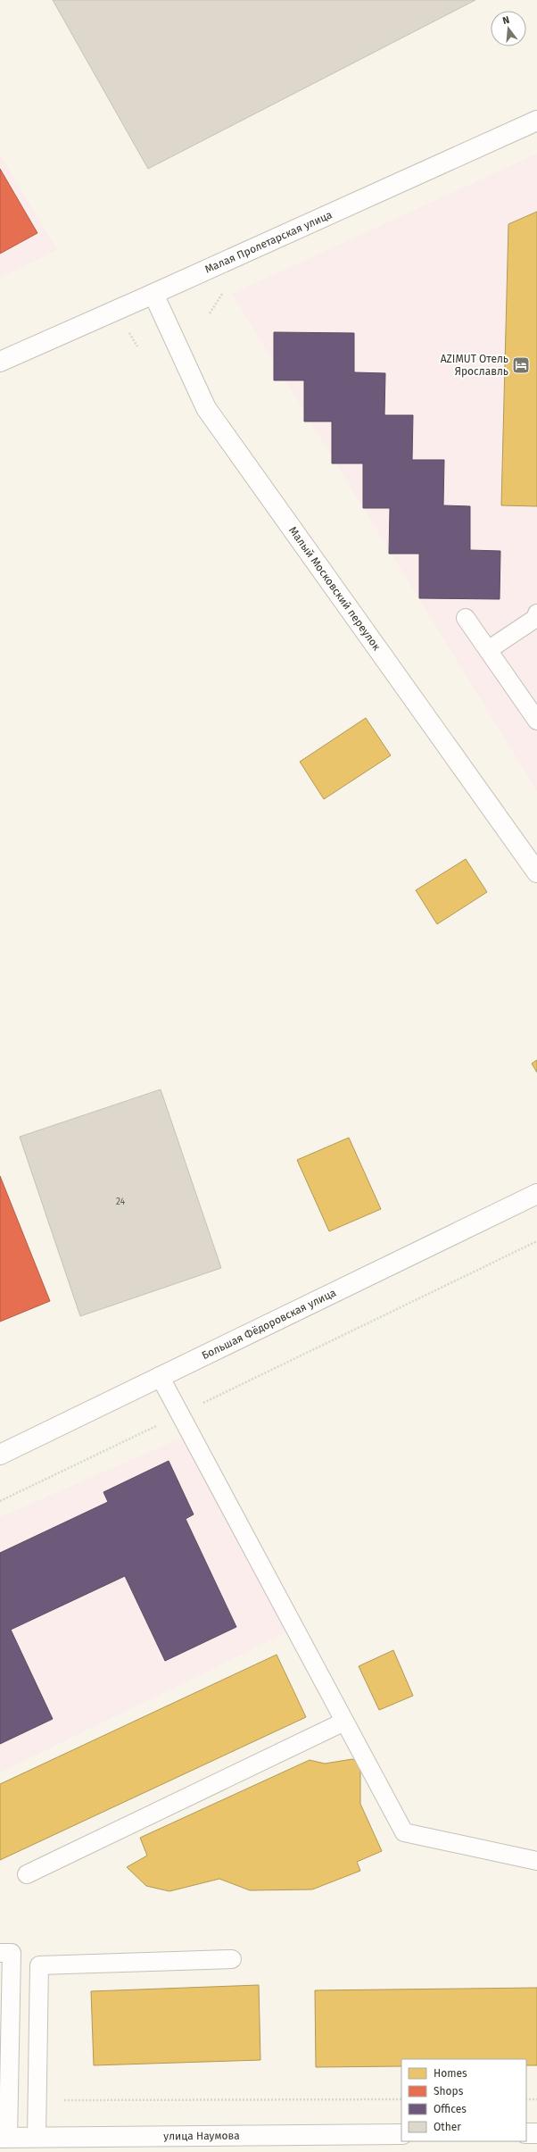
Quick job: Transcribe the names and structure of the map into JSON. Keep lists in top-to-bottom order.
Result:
{
  "streets": {
    "street": [
      "Малая Пролетарская улица",
      "Малый Московский переулок",
      "Большая Фёдоровская улица",
      "улица Наумова"
    ]
  },
  "crossings": [
    ["Малая Пролетарская улица", "Малый Московский переулок"]
  ],
  "places": {
    "hotel": ["AZIMUT Отель Ярославль"]
  },
  "house_numbers": ["24"],
  "legend": [
    "Homes",
    "Shops",
    "Offices",
    "Other"
  ],
  "north": "top"
}
